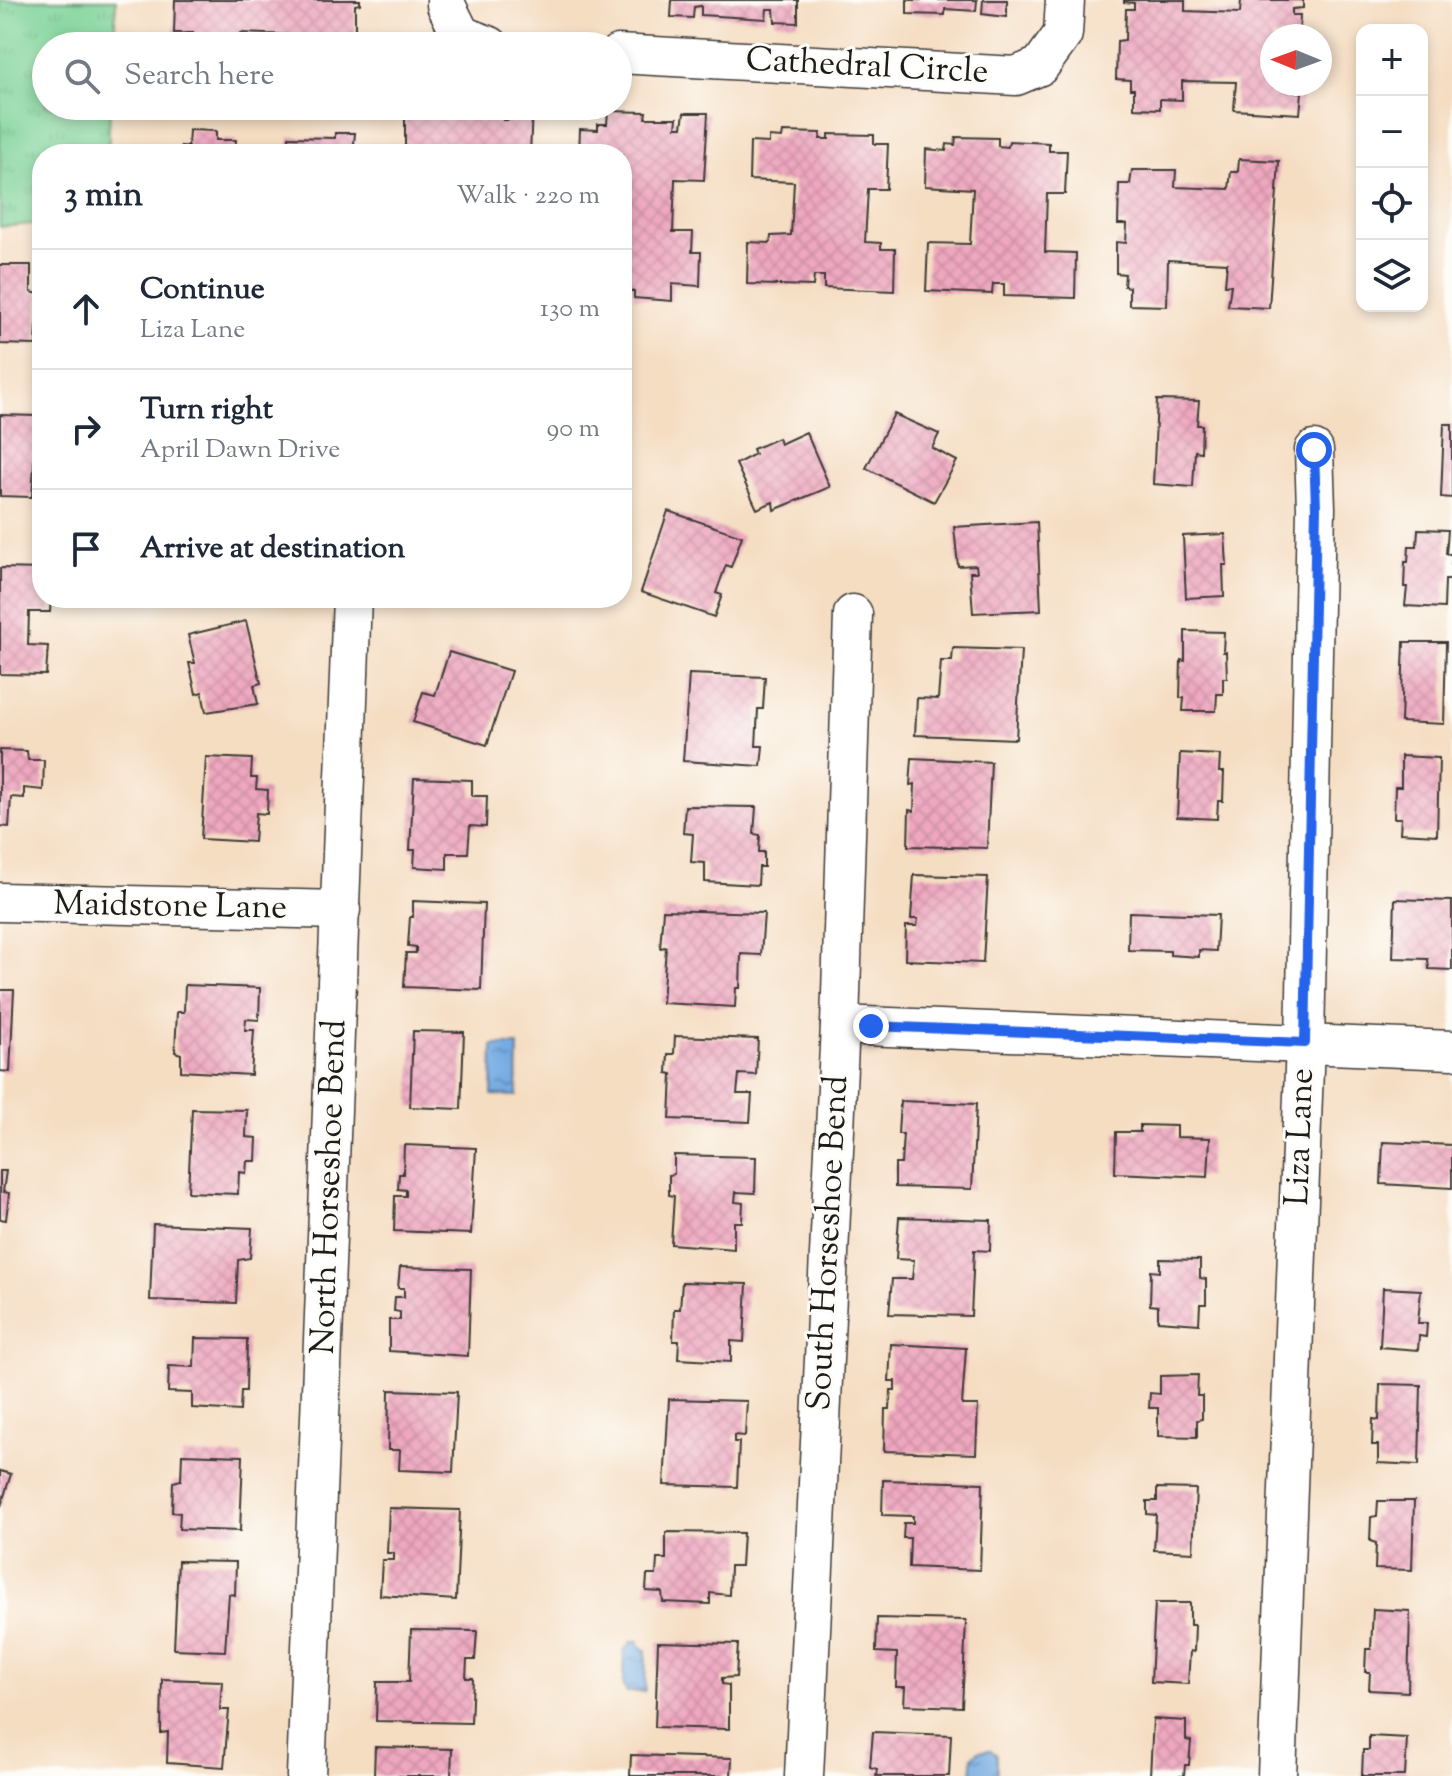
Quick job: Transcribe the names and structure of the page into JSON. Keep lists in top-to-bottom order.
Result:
{
  "streets": {
    "street": [
      "Cathedral Circle",
      "Maidstone Lane",
      "Liza Lane",
      "North Horseshoe Bend",
      "South Horseshoe Bend"
    ]
  },
  "crossings": [
    ["Maidstone Lane", "North Horseshoe Bend"]
  ],
  "north": "left",
  "page": {
    "map_buttons": ["+", "−"],
    "search": "Search here",
    "heading": ["3 min", "Walk · 220 m"],
    "list": [
      ["Continue", "Liza Lane", "130 m"],
      ["Turn right", "April Dawn Drive", "90 m"],
      "Arrive at destination"
    ]
  }
}
